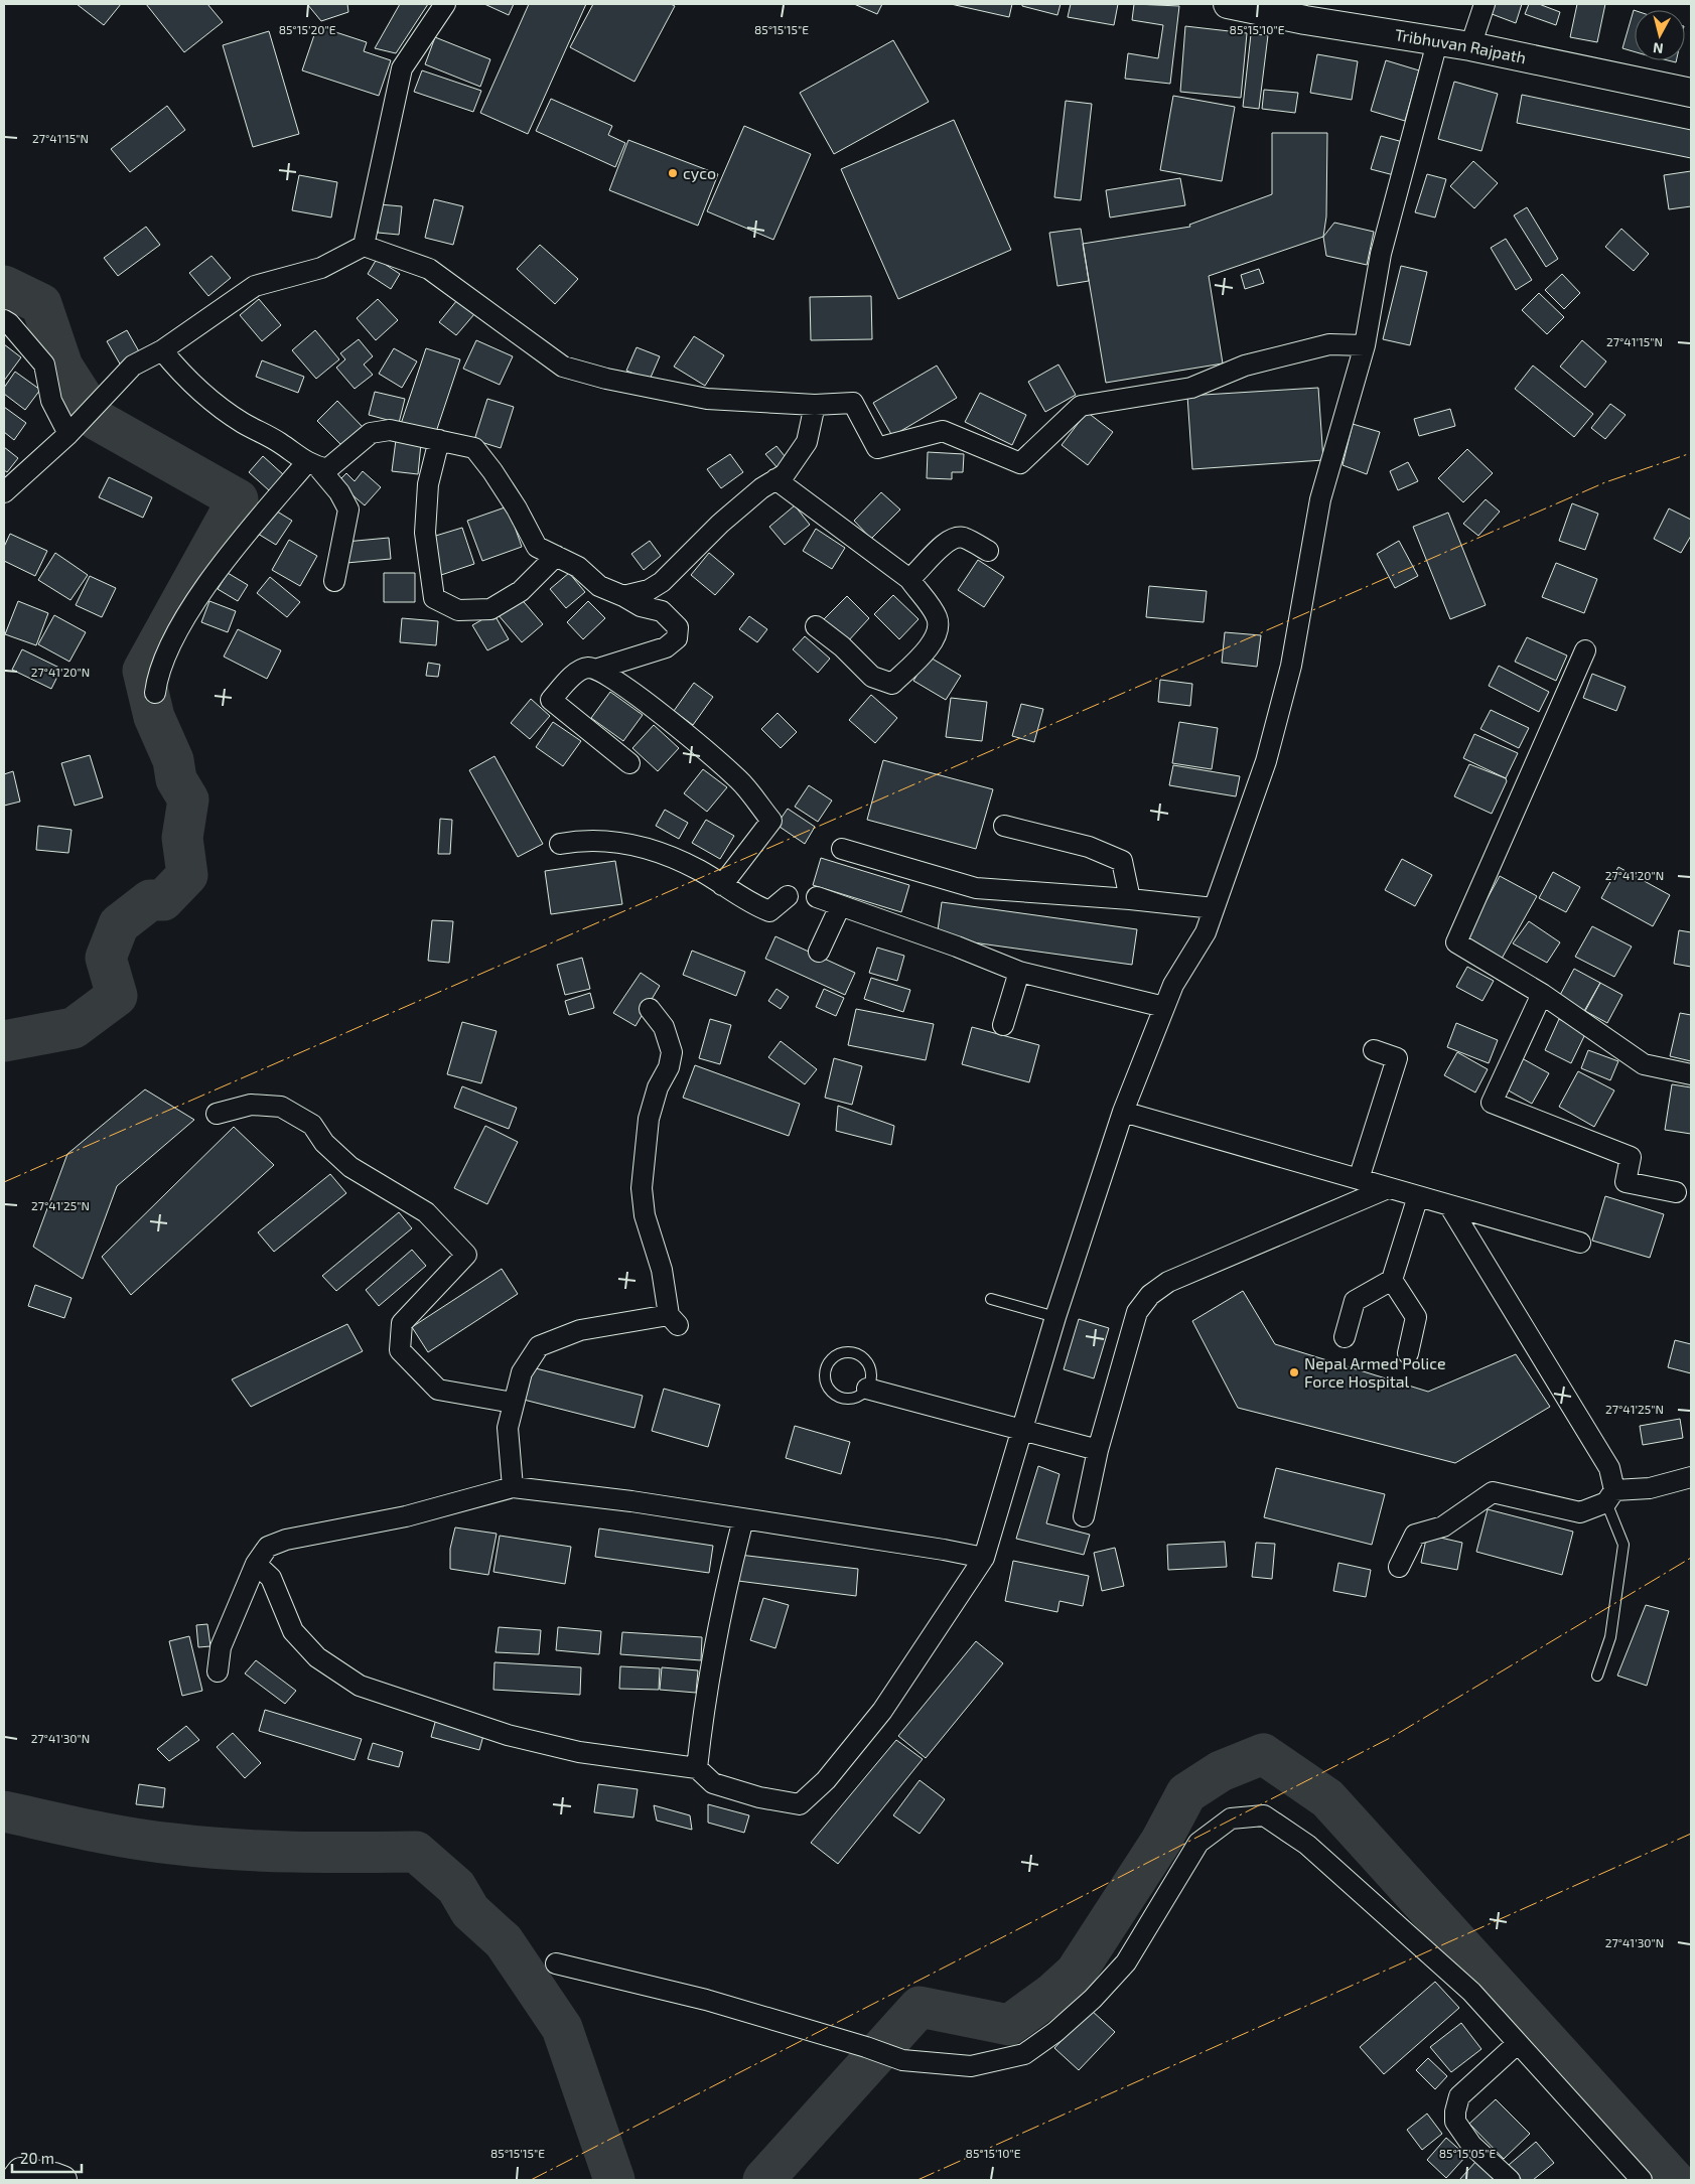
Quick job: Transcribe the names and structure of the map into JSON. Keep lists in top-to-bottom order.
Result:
{
  "streets": {
    "main road": ["Tribhuvan Rajpath"]
  },
  "places": ["cyco", "Nepal Armed Police Force Hospital"],
  "scale_bar": "20 m",
  "north": "bottom",
  "coordinates": [
    "85°15'20\"E",
    "85°15'15\"E",
    "85°15'10\"E",
    "27°41'15\"N",
    "27°41'20\"N",
    "27°41'25\"N",
    "27°41'30\"N",
    "85°15'05\"E"
  ]
}
